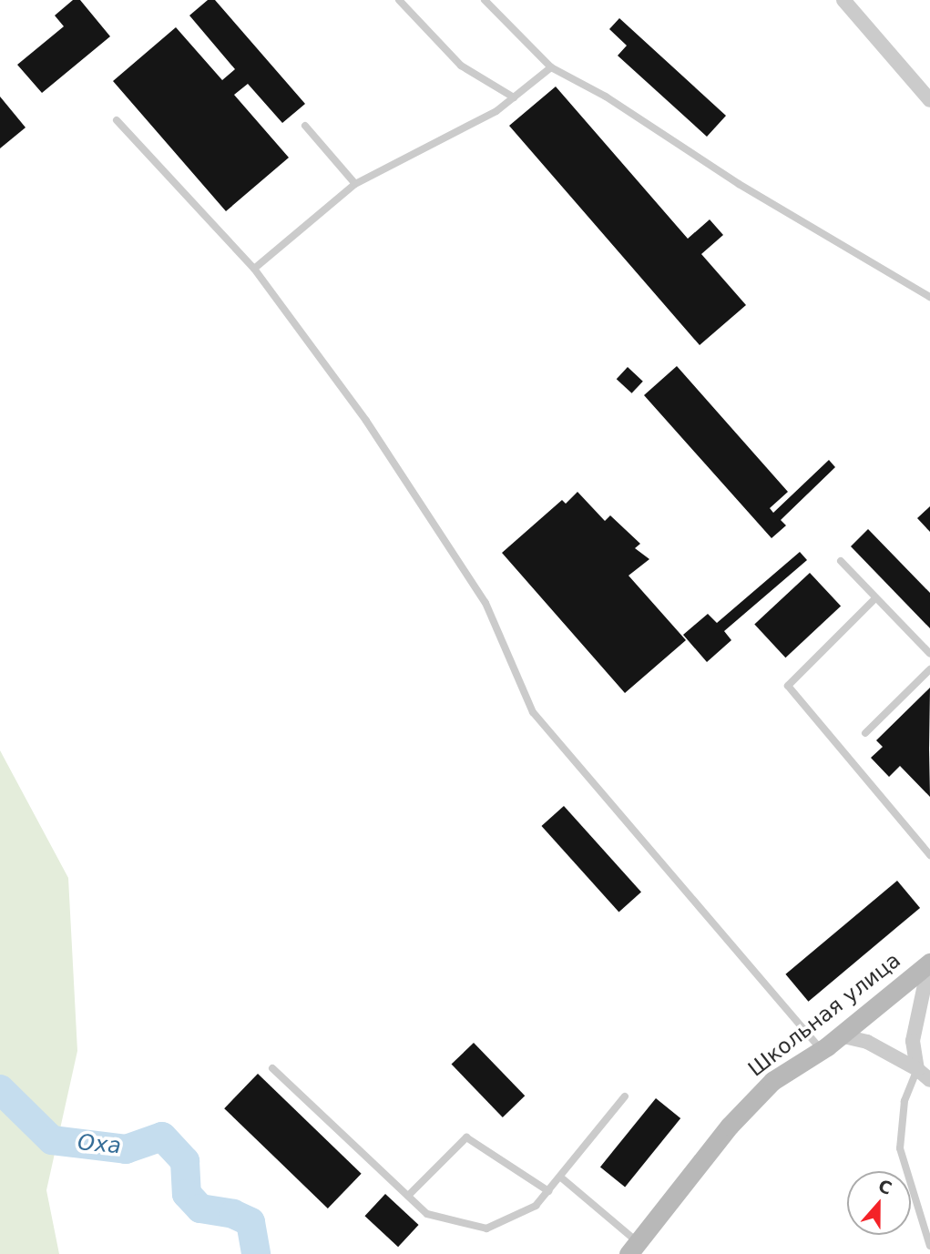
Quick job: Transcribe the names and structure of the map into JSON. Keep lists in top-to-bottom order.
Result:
{
  "streets": {
    "street": ["Школьная улица"]
  },
  "water": ["Оха"],
  "north": "top"
}
